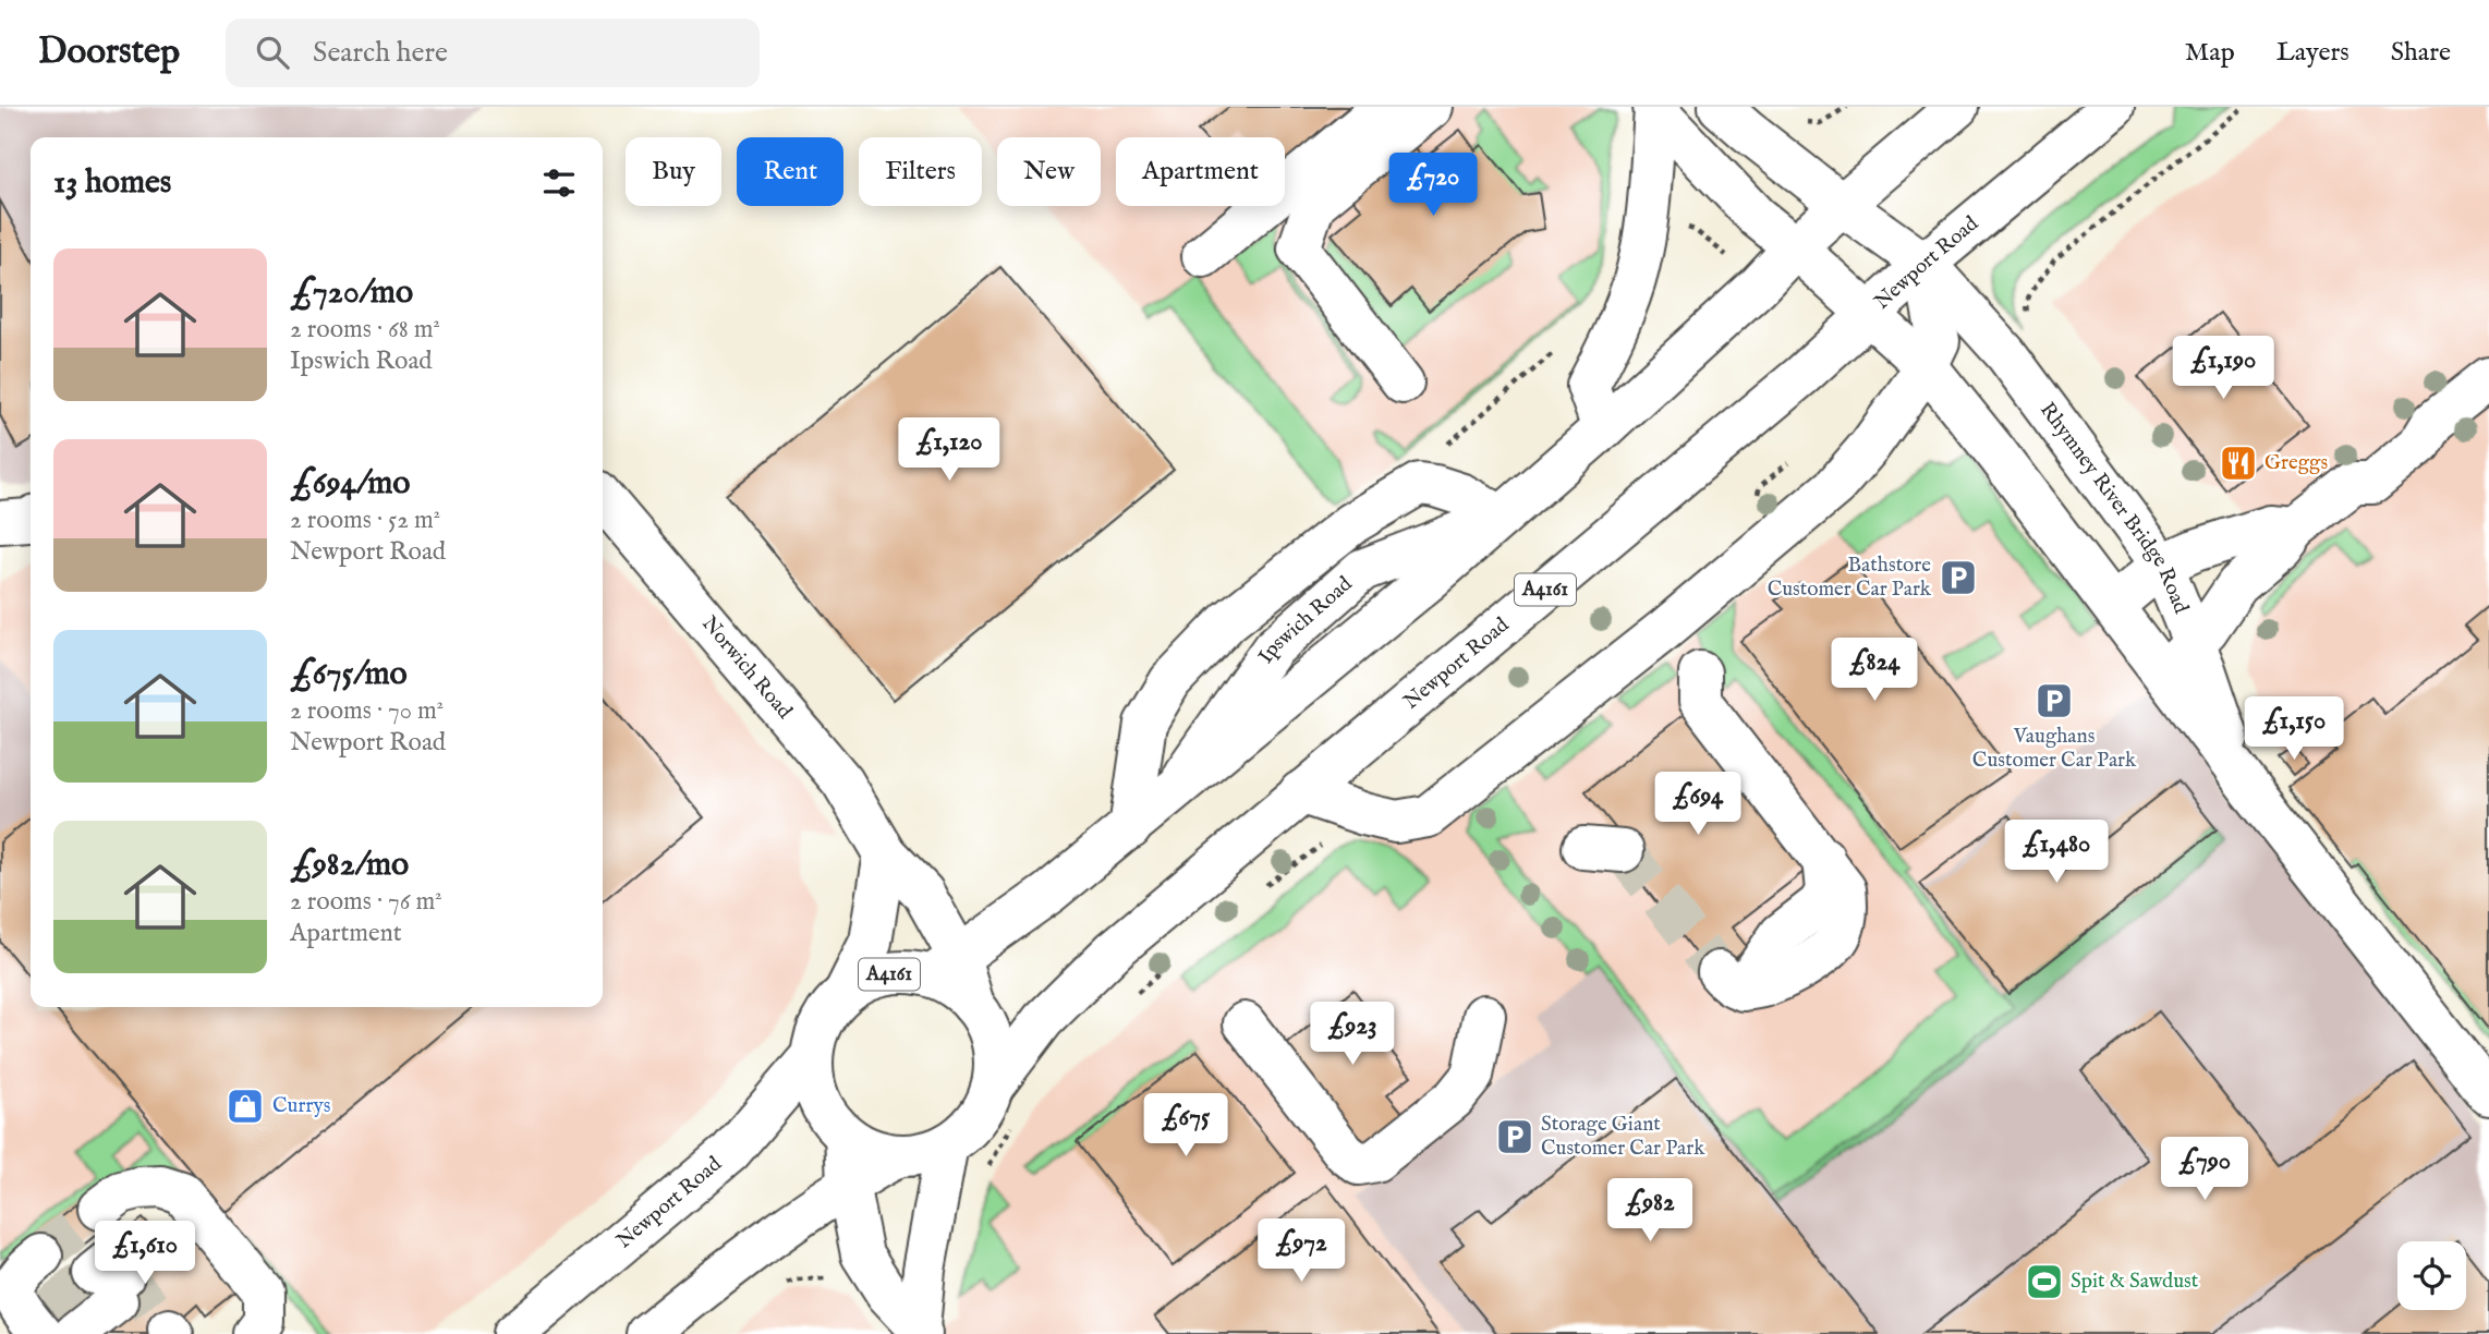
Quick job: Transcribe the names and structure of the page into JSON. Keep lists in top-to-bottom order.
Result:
{
  "streets": {
    "street": [
      "Newport Road",
      "Rhymney River Bridge Road",
      "A4161",
      "Norwich Road"
    ]
  },
  "crossings": [
    ["Newport Road", "Rhymney River Bridge Road"],
    ["Newport Road", "A4161"],
    ["Newport Road", "Norwich Road"],
    ["A4161", "Norwich Road"]
  ],
  "places": {
    "restaurant": ["Greggs"],
    "parking": ["Bathstore Customer Car Park", "Vaughans Customer Car Park", "Storage Giant Customer Car Park"],
    "shop": ["Currys"],
    "sports": ["Spit & Sawdust"]
  },
  "page": {
    "header": "Doorstep",
    "search": "Search here",
    "nav": ["Map", "Layers", "Share"],
    "chip": [
      "Buy",
      "Rent",
      "Filters",
      "New",
      "Apartment"
    ],
    "heading": "13 homes",
    "price": [
      "£720",
      "£1,190",
      "£1,120",
      "£824",
      "£1,150",
      "£694",
      "£1,480",
      "£923",
      "£675",
      "£790",
      "£982",
      "£972",
      "£1,610"
    ],
    "list": [
      {
        "name": "£720/mo",
        "note": "2 rooms · 68 m² · Ipswich Road"
      },
      {
        "name": "£694/mo",
        "note": "2 rooms · 52 m² · Newport Road"
      },
      {
        "name": "£675/mo",
        "note": "2 rooms · 70 m² · Newport Road"
      },
      {
        "name": "£982/mo",
        "note": "2 rooms · 76 m² · Apartment"
      }
    ]
  }
}
